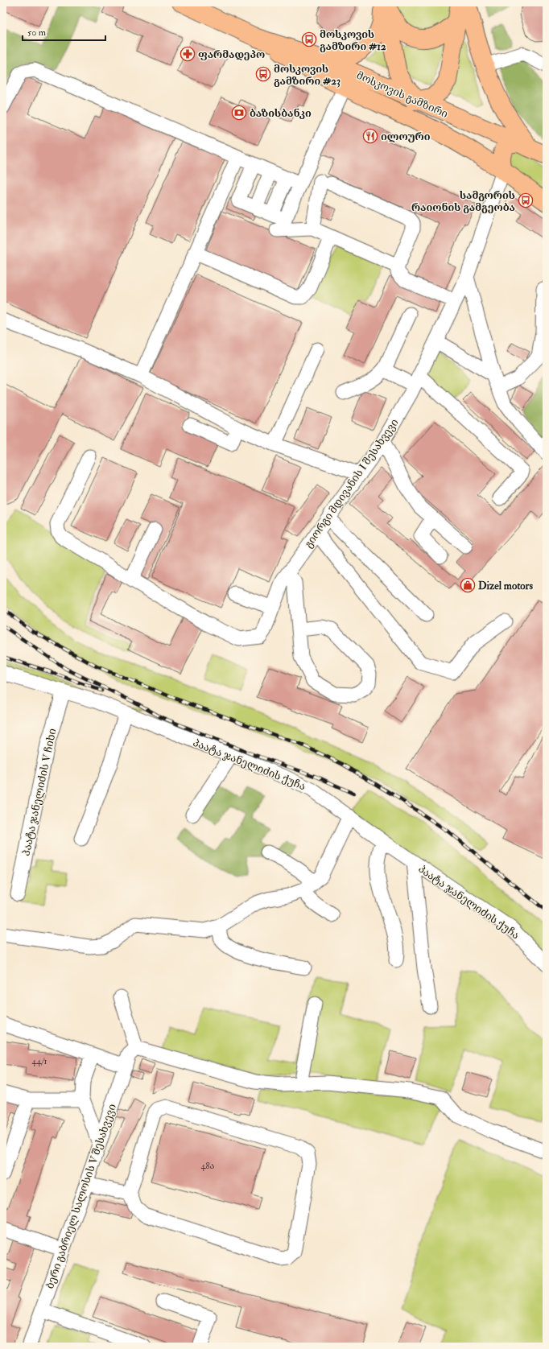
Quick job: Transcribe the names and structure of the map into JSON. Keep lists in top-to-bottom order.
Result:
{
  "streets": {
    "main road": ["მოსკოვის გამზირი"],
    "street": [
      "გიორგი მდივანის I შესახვევი",
      "პაატა ჯანელიძის ქუჩა",
      "პაატა ჯანელიძის V ჩიხი",
      "ბერი გაბრიელ სალოსის V შესახვევი"
    ]
  },
  "crossings": [
    ["მოსკოვის გამზირი", "გიორგი მდივანის I შესახვევი"],
    ["პაატა ჯანელიძის ქუჩა", "პაატა ჯანელიძის V ჩიხი"]
  ],
  "places": {
    "bus stop": ["მოსკოვის გამზირი #12", "მოსკოვის გამზირი #23", "სამგორის რაიონის გამგეობა"],
    "pharmacy": ["ფარმადეპო"],
    "bank": ["ბაზისბანკი"],
    "restaurant": ["ილოური"],
    "shop": ["Dizel motors"]
  },
  "house_numbers": ["44/1", "48ა"],
  "scale_bar": "50 m"
}
